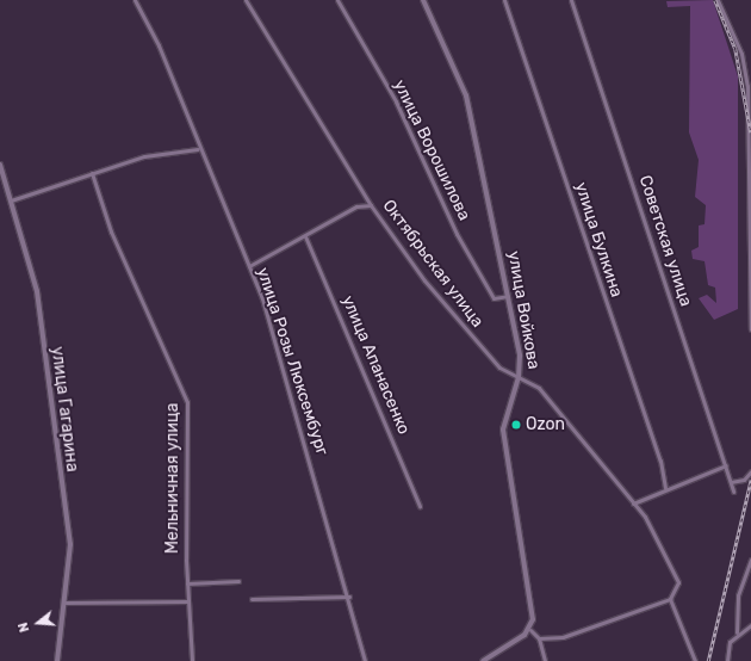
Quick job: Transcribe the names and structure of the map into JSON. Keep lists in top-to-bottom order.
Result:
{
  "streets": {
    "main road": ["улица Войкова", "улица Гагарина"],
    "street": [
      "улица Ворошилова",
      "улица Булкина",
      "Советская улица",
      "Октябрьская улица",
      "улица Розы Люксембург",
      "улица Апанасенко",
      "Мельничная улица"
    ]
  },
  "crossings": [
    ["улица Ворошилова", "улица Войкова"],
    ["Октябрьская улица", "улица Войкова"]
  ],
  "places": ["Ozon"],
  "north": "left"
}
